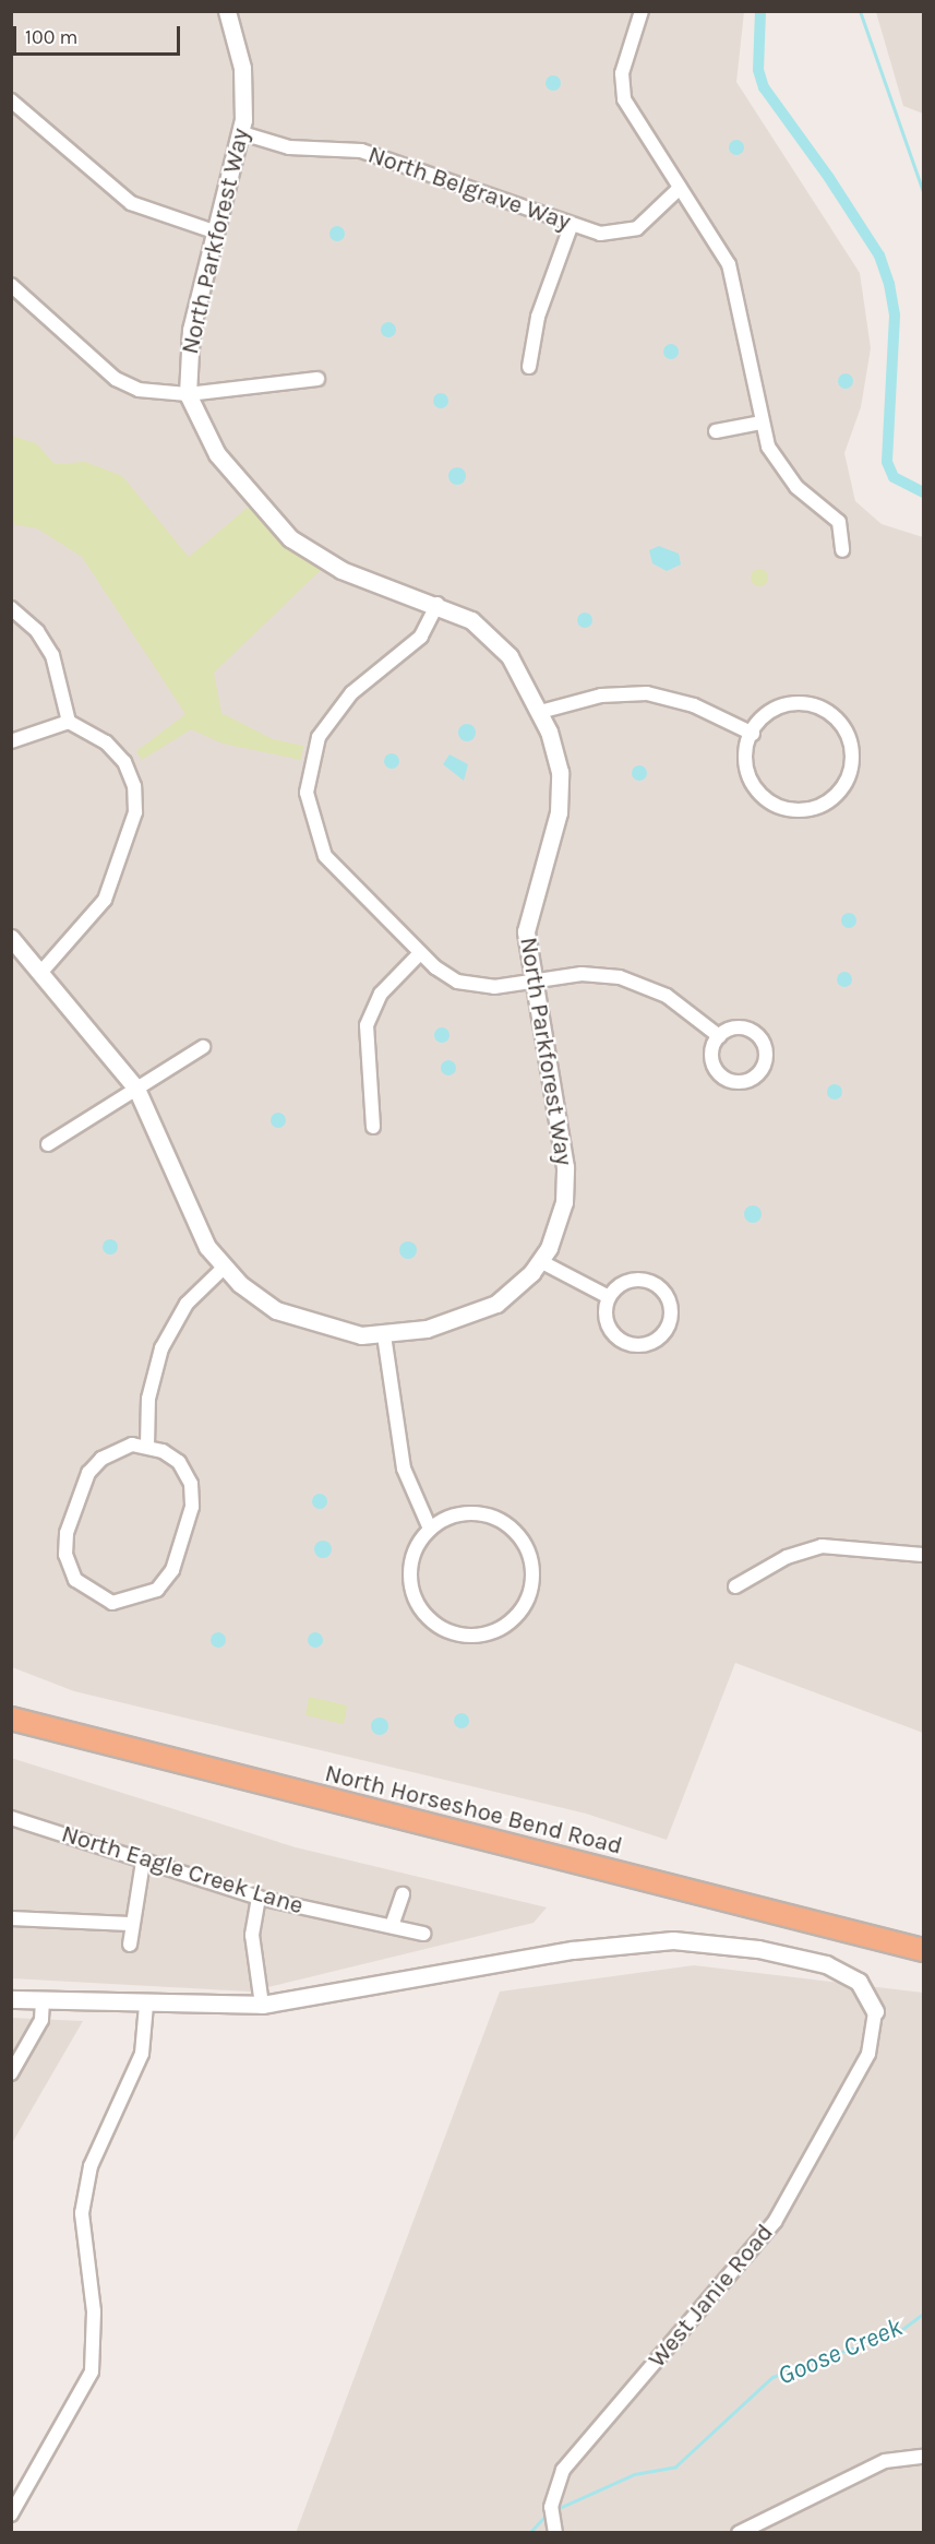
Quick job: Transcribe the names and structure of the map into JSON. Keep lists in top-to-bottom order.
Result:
{
  "streets": {
    "highway": ["North Horseshoe Bend Road"],
    "street": [
      "North Belgrave Way",
      "North Parkforest Way",
      "North Eagle Creek Lane",
      "West Janie Road"
    ]
  },
  "crossings": [
    ["North Belgrave Way", "North Parkforest Way"]
  ],
  "water": ["Goose Creek"],
  "scale_bar": "100 m"
}
